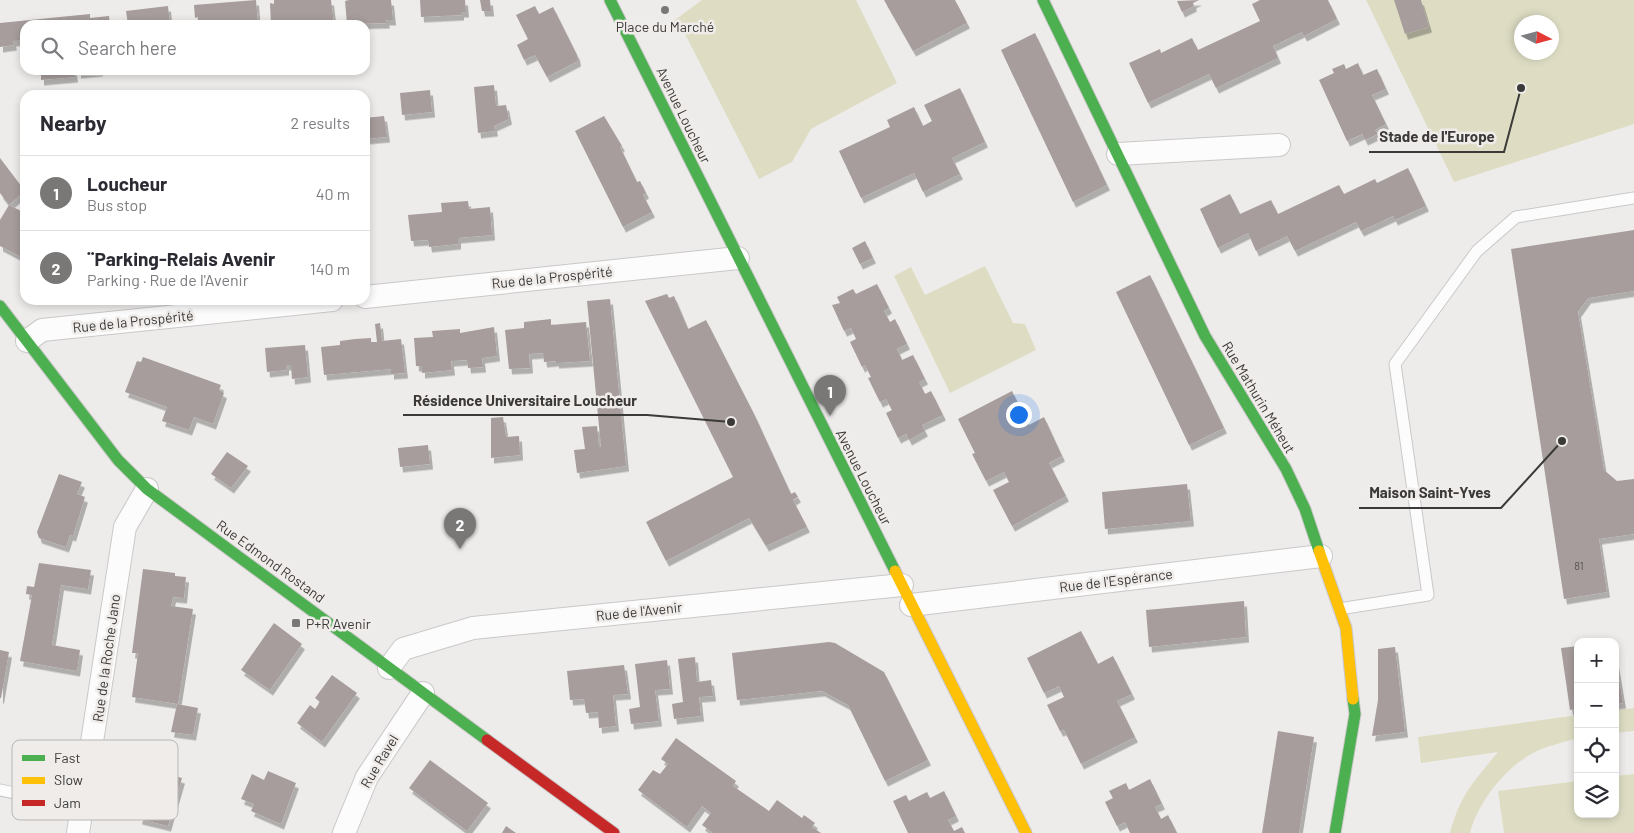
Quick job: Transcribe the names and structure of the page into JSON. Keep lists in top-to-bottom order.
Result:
{
  "streets": {
    "street": [
      "Avenue Loucheur",
      "Rue de la Prospérité",
      "Rue Mathurin Méheut",
      "Rue Edmond Rostand",
      "Rue de l'Espérance",
      "Rue de l'Avenir",
      "Rue de la Roche Jano",
      "Rue Ravel"
    ]
  },
  "crossings": [
    ["Avenue Loucheur", "Rue de la Prospérité"],
    ["Avenue Loucheur", "Rue de l'Espérance"],
    ["Avenue Loucheur", "Rue de l'Avenir"],
    ["Rue de la Prospérité", "Rue Edmond Rostand"],
    ["Rue Mathurin Méheut", "Rue de l'Espérance"],
    ["Rue Edmond Rostand", "Rue de l'Avenir"],
    ["Rue Edmond Rostand", "Rue de la Roche Jano"],
    ["Rue Edmond Rostand", "Rue Ravel"],
    ["Rue de l'Espérance", "Rue de l'Avenir"]
  ],
  "places": {
    "other": [
      "Place du Marché",
      "Stade de l'Europe",
      "Résidence Universitaire Loucheur",
      "Maison Saint-Yves"
    ],
    "transit": ["P+R Avenir"]
  },
  "house_numbers": ["81"],
  "legend": ["Fast", "Slow", "Jam"],
  "north": "right",
  "page": {
    "search": "Search here",
    "heading": ["Nearby", "2 results"],
    "list": [
      {
        "mark": "1",
        "name": "Loucheur",
        "note": "Bus stop",
        "value": "40 m"
      },
      {
        "mark": "2",
        "name": "¨Parking-Relais Avenir",
        "note": "Parking · Rue de l'Avenir",
        "value": "140 m"
      }
    ],
    "pins": ["1", "2"],
    "map_buttons": ["+", "−"]
  }
}
